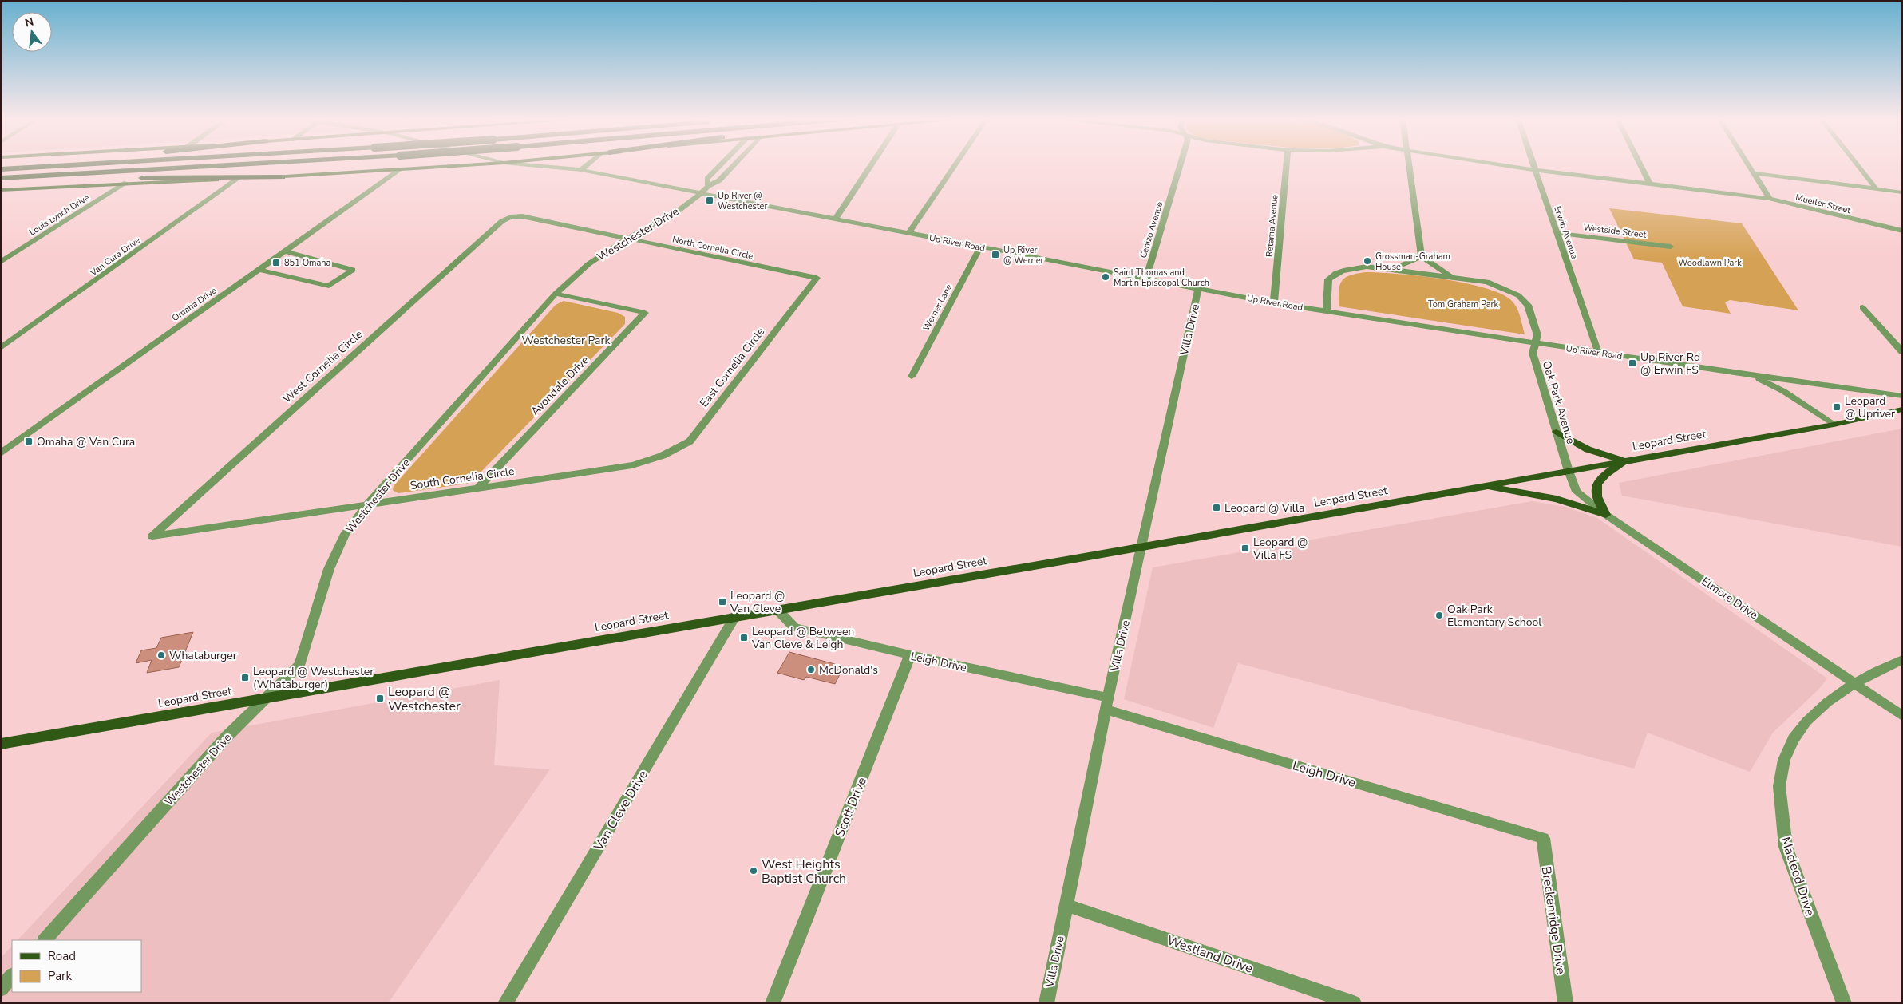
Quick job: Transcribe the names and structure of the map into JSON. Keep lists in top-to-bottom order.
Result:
{
  "streets": {
    "main road": ["Leopard Street"],
    "street": [
      "Mueller Street",
      "Louis Lynch Drive",
      "Retama Avenue",
      "Cenizo Avenue",
      "Westside Street",
      "Erwin Avenue",
      "Westchester Drive",
      "Up River Road",
      "North Cornelia Circle",
      "Van Cura Drive",
      "Omaha Drive",
      "Werner Lane",
      "Villa Drive",
      "West Cornelia Circle",
      "East Cornelia Circle",
      "Avondale Drive",
      "Oak Park Avenue",
      "South Cornelia Circle",
      "Elmore Drive",
      "Leigh Drive",
      "Scott Drive",
      "Van Cleve Drive",
      "Macleod Drive",
      "Breckenridge Drive",
      "Westland Drive"
    ]
  },
  "crossings": [
    ["Mueller Street", "Erwin Avenue"],
    ["Retama Avenue", "Up River Road"],
    ["Cenizo Avenue", "Up River Road"],
    ["Westside Street", "Erwin Avenue"],
    ["Erwin Avenue", "Up River Road"],
    ["Westchester Drive", "Up River Road"],
    ["Westchester Drive", "North Cornelia Circle"],
    ["Westchester Drive", "Avondale Drive"],
    ["Westchester Drive", "Leopard Street"],
    ["Westchester Drive", "South Cornelia Circle"],
    ["Up River Road", "Werner Lane"],
    ["Up River Road", "Villa Drive"],
    ["Up River Road", "Oak Park Avenue"],
    ["North Cornelia Circle", "West Cornelia Circle"],
    ["North Cornelia Circle", "East Cornelia Circle"],
    ["Villa Drive", "Leopard Street"],
    ["Villa Drive", "Leigh Drive"],
    ["Villa Drive", "Westland Drive"],
    ["West Cornelia Circle", "South Cornelia Circle"],
    ["East Cornelia Circle", "South Cornelia Circle"],
    ["Avondale Drive", "South Cornelia Circle"],
    ["Oak Park Avenue", "Leopard Street"],
    ["Oak Park Avenue", "Elmore Drive"],
    ["Leopard Street", "Elmore Drive"],
    ["Leopard Street", "Leigh Drive"],
    ["Leopard Street", "Van Cleve Drive"],
    ["Elmore Drive", "Macleod Drive"],
    ["Leigh Drive", "Scott Drive"],
    ["Leigh Drive", "Breckenridge Drive"]
  ],
  "parks": ["Woodlawn Park", "Tom Graham Park", "Westchester Park"],
  "places": {
    "transit": [
      "Up River @ Westchester",
      "Up River @ Werner",
      "851 Omaha",
      "Up River Rd @ Erwin FS",
      "Leopard @ Upriver",
      "Omaha @ Van Cura",
      "Leopard @ Villa",
      "Leopard @ Villa FS",
      "Leopard @ Van Cleve",
      "Leopard @ Between Van Cleve & Leigh",
      "Leopard @ Westchester (Whataburger)",
      "Leopard @ Westchester"
    ],
    "other": [
      "Grossman-Graham House",
      "Saint Thomas and Martin Episcopal Church",
      "Oak Park Elementary School",
      "Whataburger",
      "McDonald's",
      "West Heights Baptist Church"
    ]
  },
  "legend": ["Road", "Park"],
  "north": "top"
}
